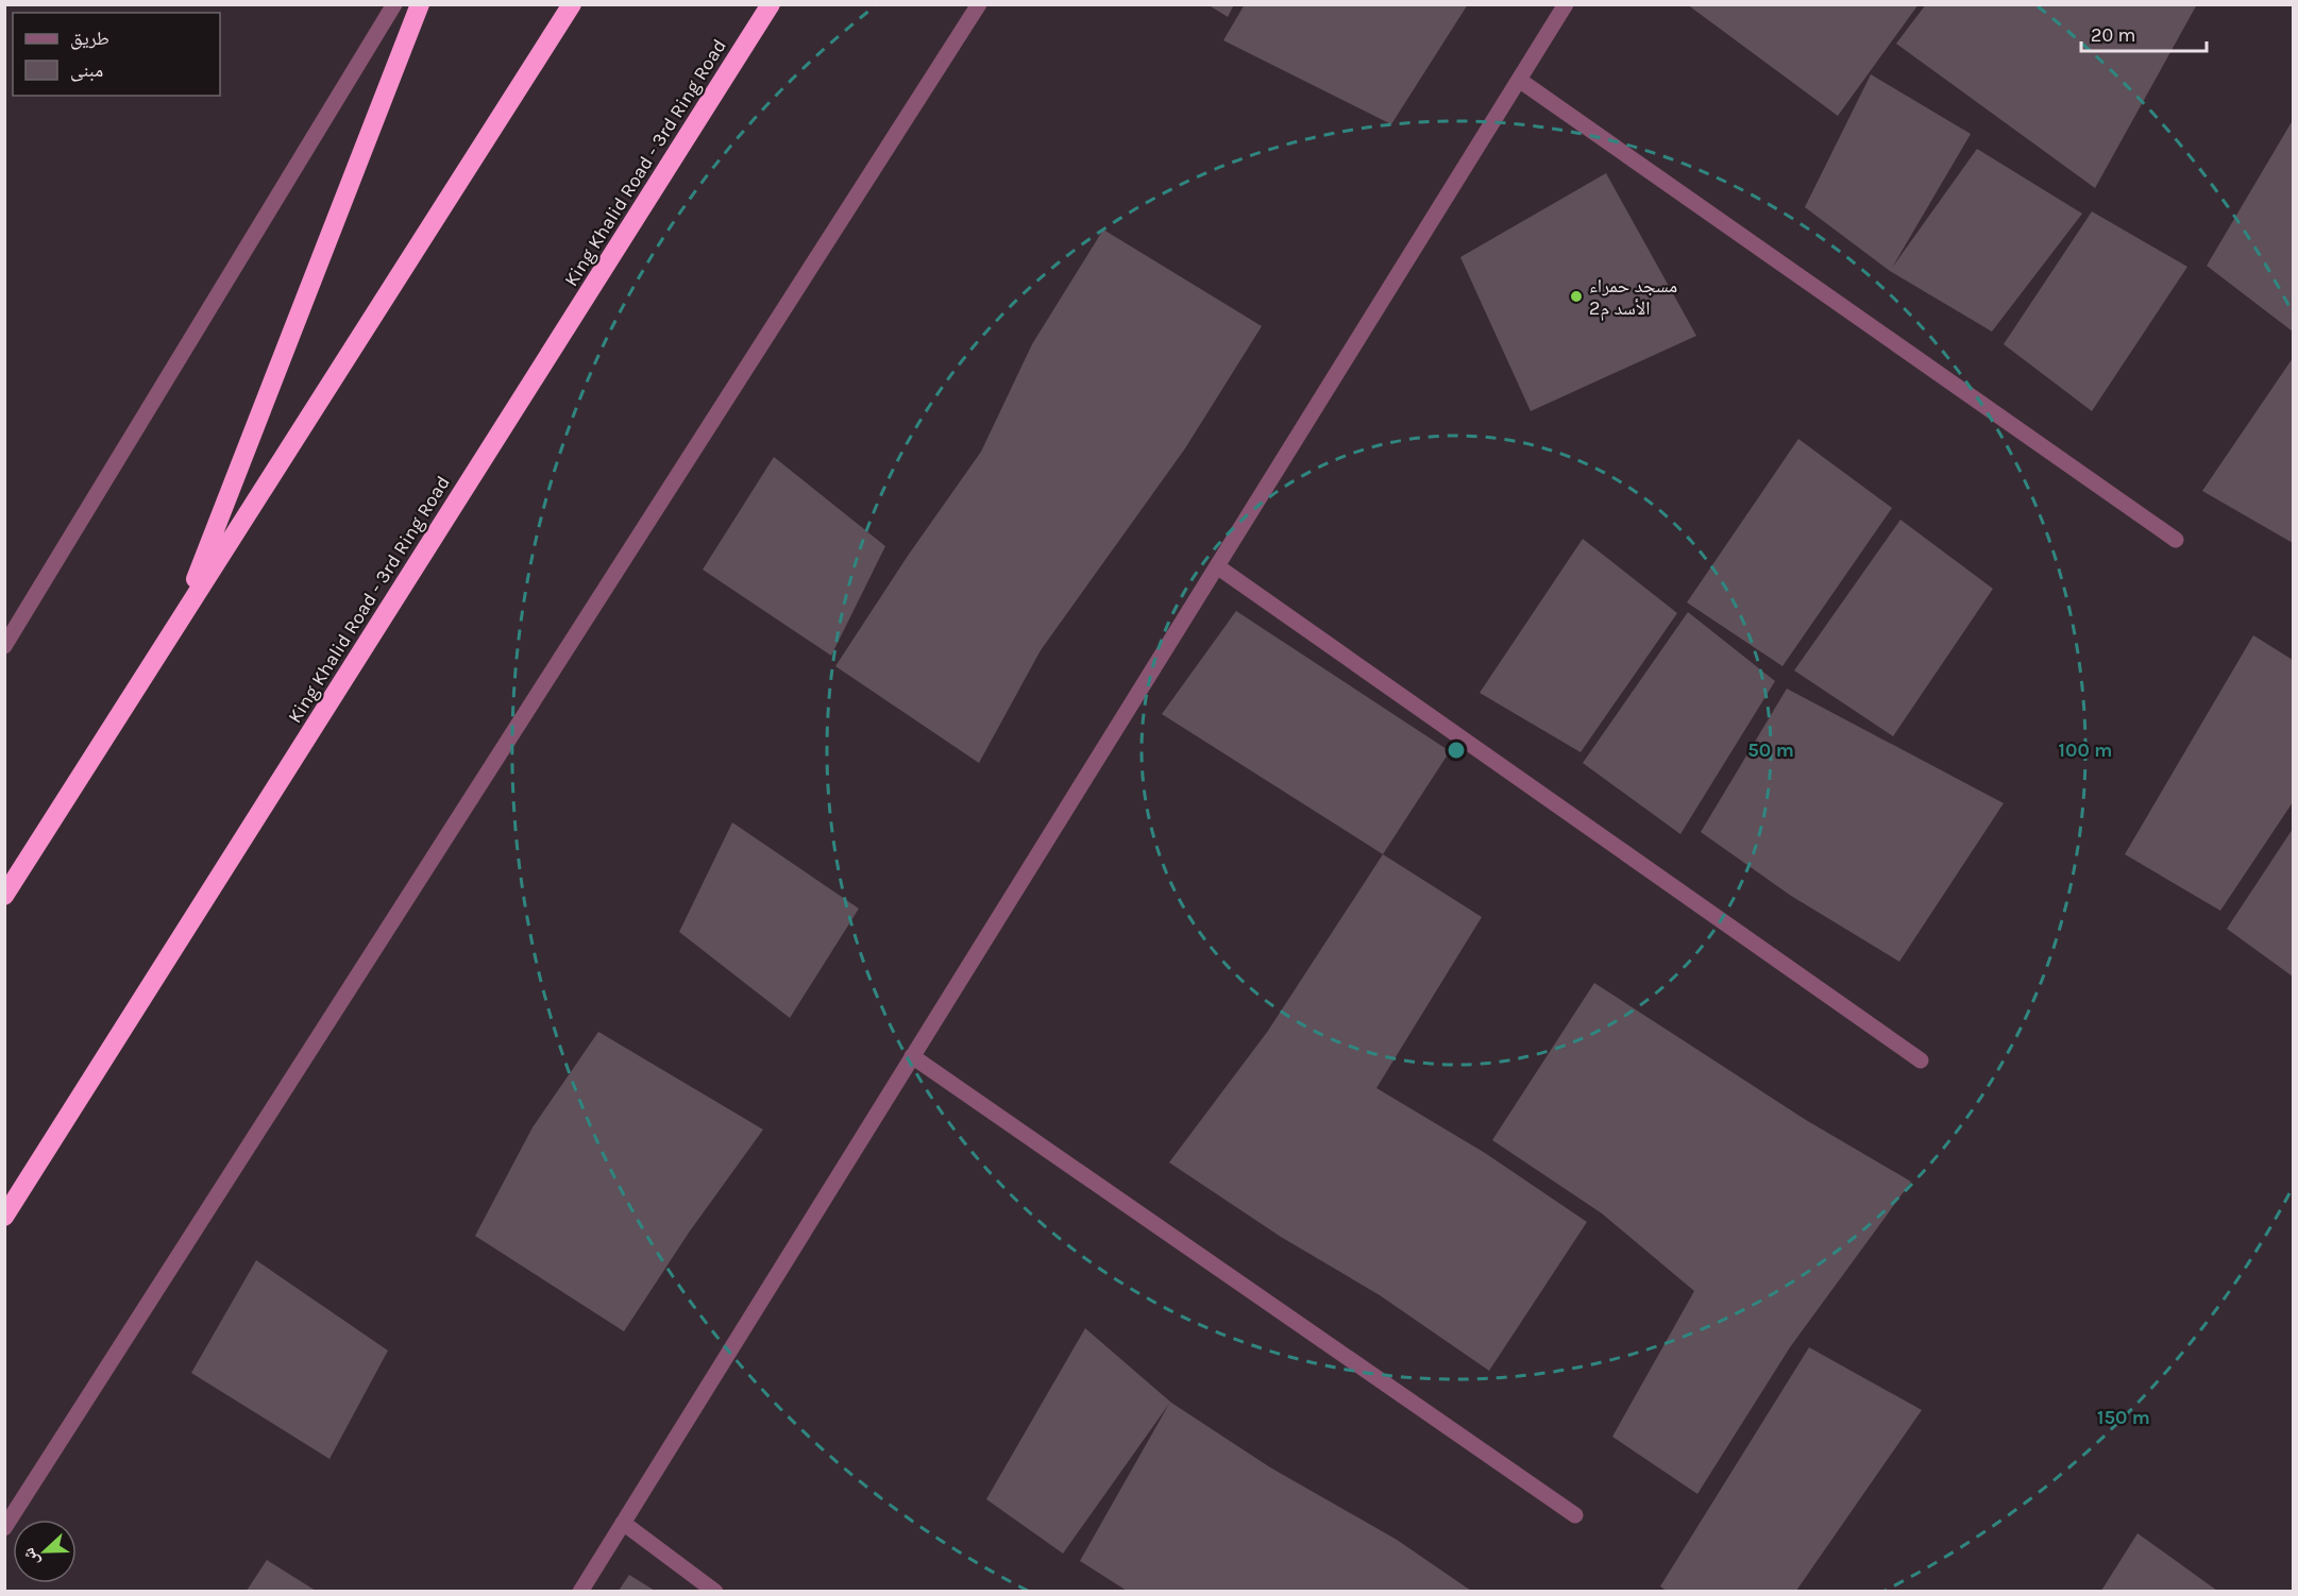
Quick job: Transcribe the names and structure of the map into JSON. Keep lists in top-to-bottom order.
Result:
{
  "streets": {
    "highway": ["King Khalid Road - 3rd Ring Road"]
  },
  "places": ["مسجد حمراء الأسد م2"],
  "legend": ["طريق", "مبنى"],
  "scale_bar": "20 m",
  "north": "left",
  "rings": ["50 m", "100 m", "150 m"]
}
